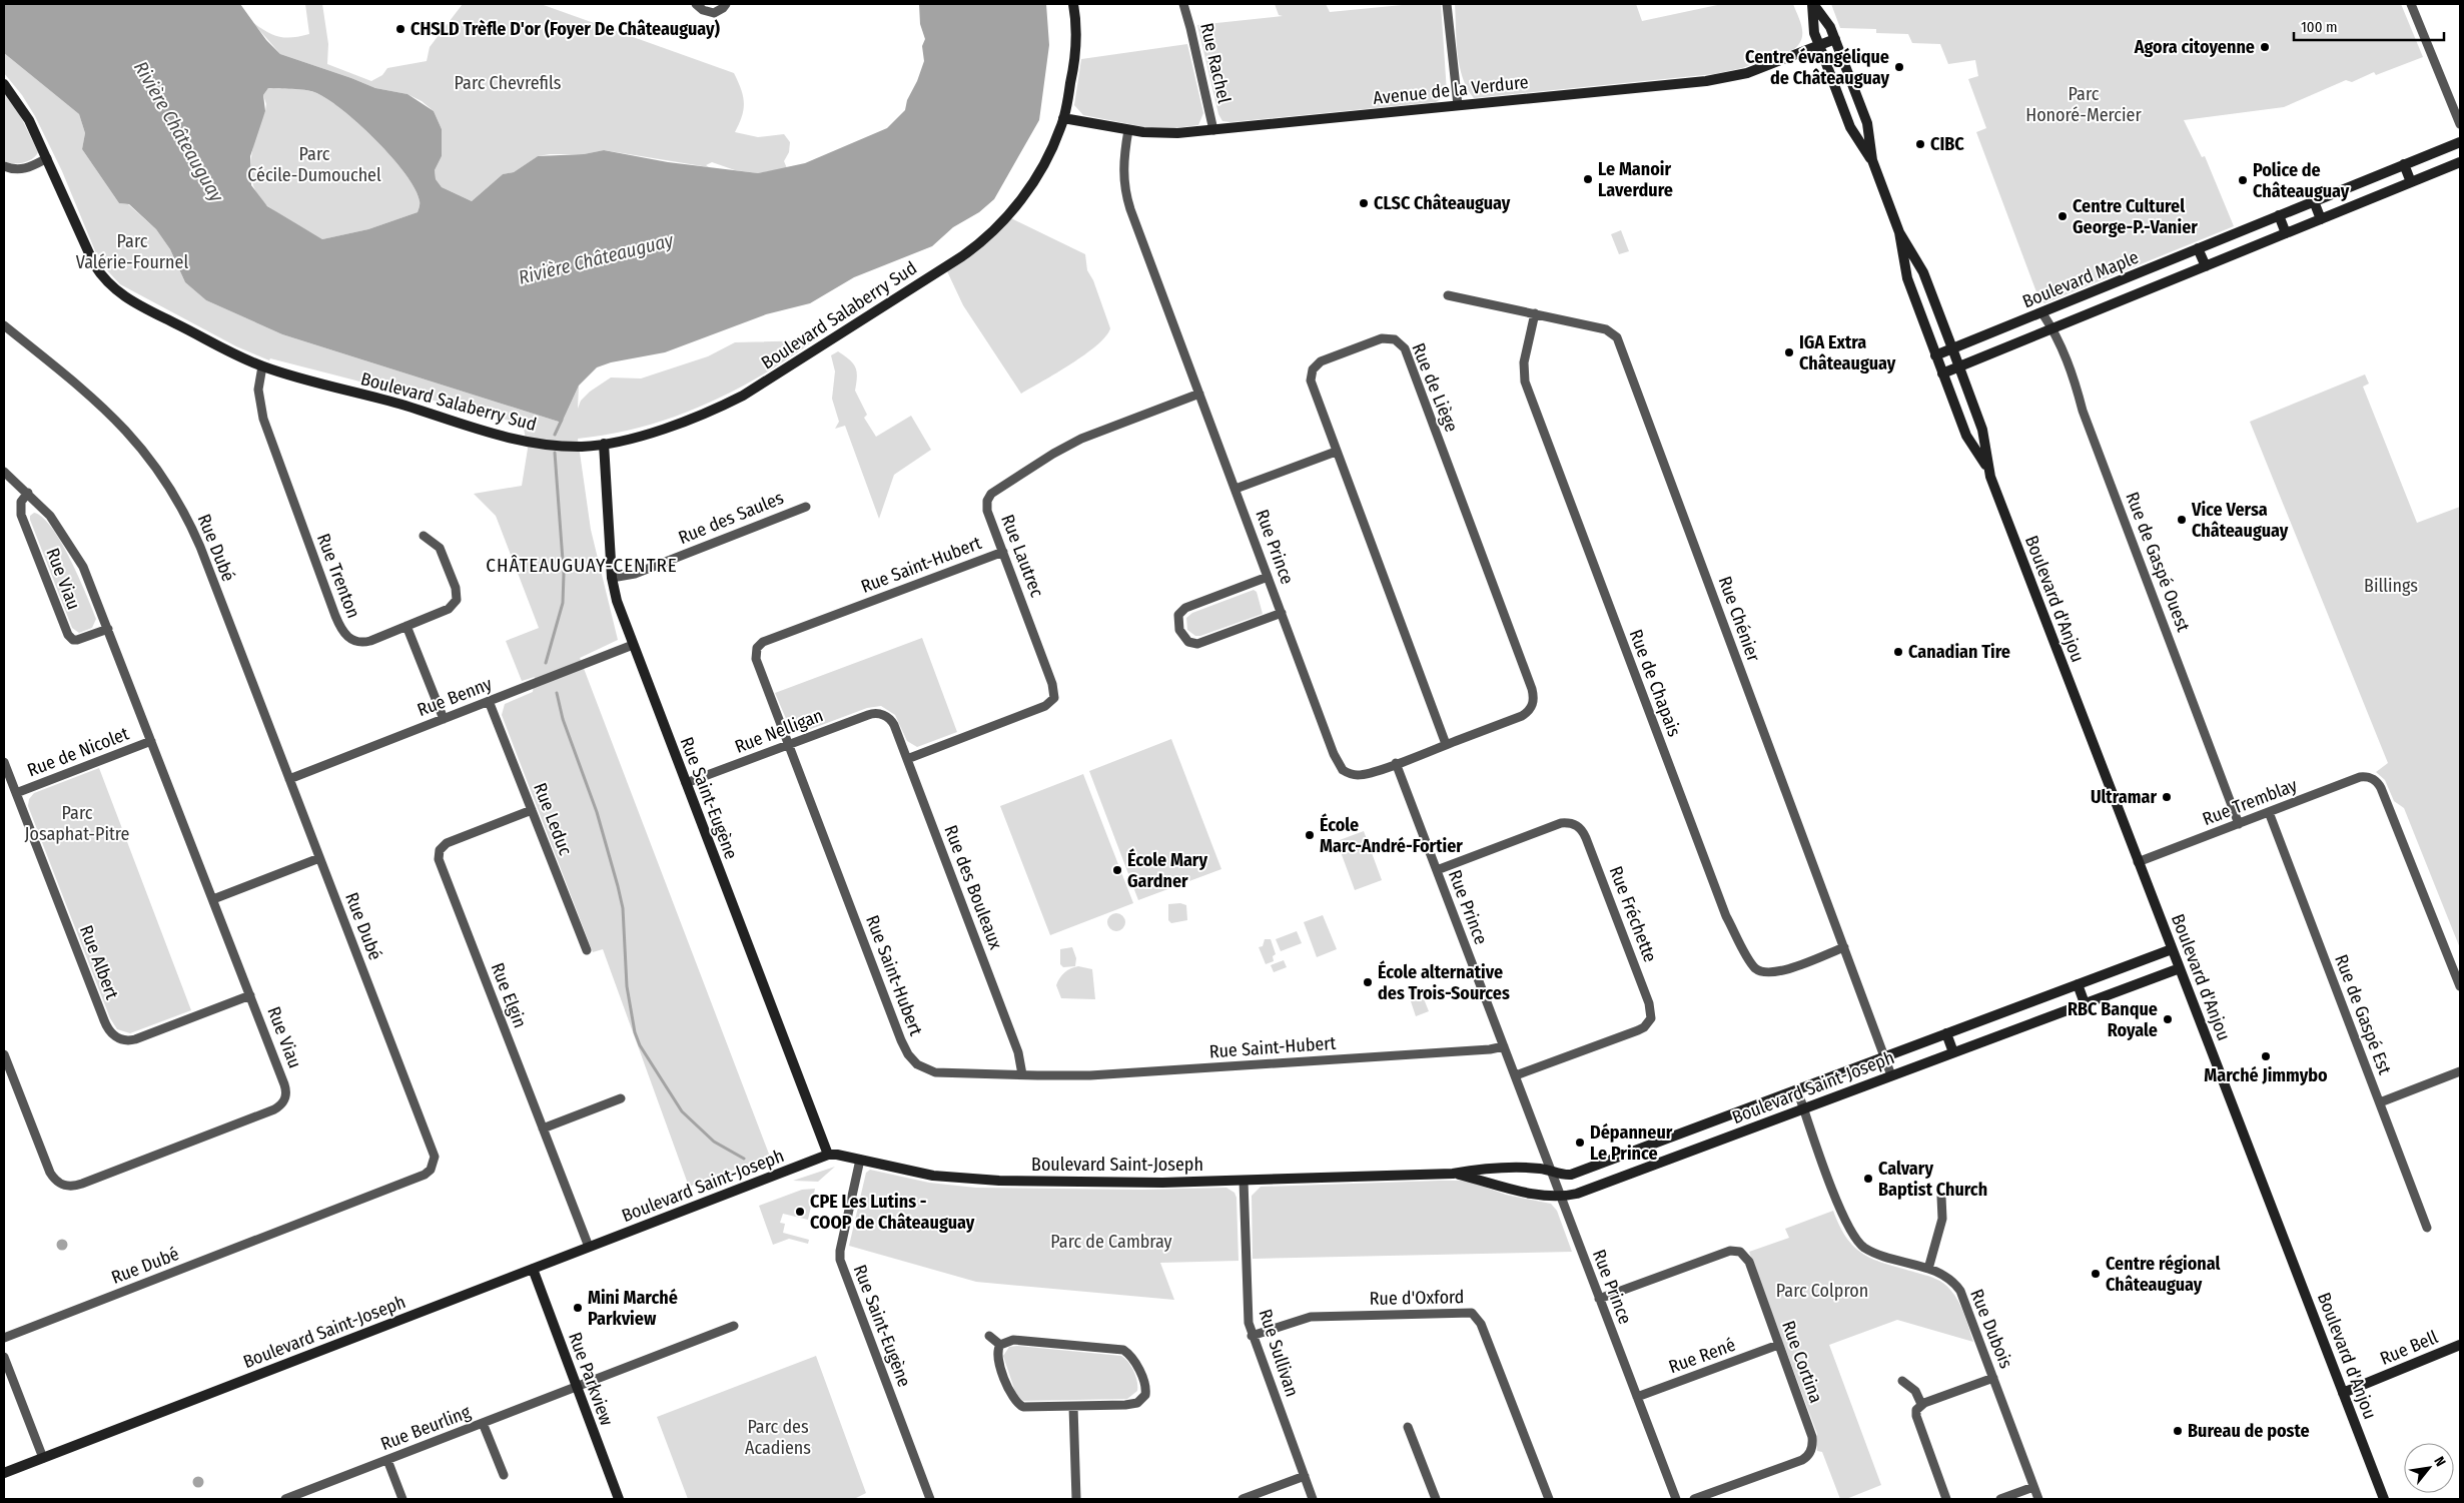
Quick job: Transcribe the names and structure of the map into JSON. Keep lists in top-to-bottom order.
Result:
{
  "streets": {
    "street": [
      "Rue Rachel",
      "Avenue de la Verdure",
      "Boulevard Maple",
      "Boulevard Salaberry Sud",
      "Rue de Liège",
      "Rue des Saules",
      "Rue Prince",
      "Rue Dubé",
      "Rue Lautrec",
      "Rue de Gaspé Ouest",
      "Rue Saint-Hubert",
      "Rue Trenton",
      "Rue Viau",
      "Boulevard d'Anjou",
      "Rue Chénier",
      "Rue de Chapais",
      "Rue Benny",
      "Rue Nelligan",
      "Rue de Nicolet",
      "Rue Saint-Eugène",
      "Rue Tremblay",
      "Rue Leduc",
      "Rue des Bouleaux",
      "Rue Fréchette",
      "Rue Albert",
      "Rue Elgin",
      "Rue de Gaspé Est",
      "Boulevard Saint-Joseph",
      "Rue d'Oxford",
      "Rue Dubois",
      "Rue Bell",
      "Rue Sullivan",
      "Rue René",
      "Rue Cortina",
      "Rue Parkview",
      "Rue Beurling"
    ]
  },
  "crossings": [
    ["Rue Rachel", "Avenue de la Verdure"],
    ["Avenue de la Verdure", "Boulevard Salaberry Sud"],
    ["Avenue de la Verdure", "Rue Prince"],
    ["Avenue de la Verdure", "Boulevard d'Anjou"],
    ["Boulevard Maple", "Rue de Gaspé Ouest"],
    ["Boulevard Maple", "Boulevard d'Anjou"],
    ["Boulevard Salaberry Sud", "Rue Trenton"],
    ["Boulevard Salaberry Sud", "Rue Saint-Eugène"],
    ["Rue de Liège", "Rue Prince"],
    ["Rue des Saules", "Rue Saint-Eugène"],
    ["Rue Prince", "Rue Lautrec"],
    ["Rue Prince", "Rue Saint-Hubert"],
    ["Rue Prince", "Rue Fréchette"],
    ["Rue Prince", "Boulevard Saint-Joseph"],
    ["Rue Prince", "Rue René"],
    ["Rue Prince", "Rue Cortina"],
    ["Rue Dubé", "Rue Benny"],
    ["Rue Lautrec", "Rue Saint-Hubert"],
    ["Rue Lautrec", "Rue des Bouleaux"],
    ["Rue de Gaspé Ouest", "Rue Tremblay"],
    ["Rue Saint-Hubert", "Rue Nelligan"],
    ["Rue Saint-Hubert", "Rue des Bouleaux"],
    ["Rue Viau", "Rue de Nicolet"],
    ["Rue Viau", "Rue Albert"],
    ["Boulevard d'Anjou", "Rue Tremblay"],
    ["Boulevard d'Anjou", "Boulevard Saint-Joseph"],
    ["Boulevard d'Anjou", "Rue Bell"],
    ["Rue Chénier", "Rue de Chapais"],
    ["Rue Chénier", "Boulevard Saint-Joseph"],
    ["Rue Benny", "Rue Saint-Eugène"],
    ["Rue Benny", "Rue Leduc"],
    ["Rue Nelligan", "Rue Saint-Eugène"],
    ["Rue Nelligan", "Rue des Bouleaux"],
    ["Rue de Nicolet", "Rue Albert"],
    ["Rue Saint-Eugène", "Boulevard Saint-Joseph"],
    ["Rue Tremblay", "Rue de Gaspé Est"],
    ["Rue Leduc", "Rue Elgin"],
    ["Rue Elgin", "Boulevard Saint-Joseph"],
    ["Boulevard Saint-Joseph", "Rue Dubois"],
    ["Boulevard Saint-Joseph", "Rue Sullivan"],
    ["Boulevard Saint-Joseph", "Rue Parkview"],
    ["Rue d'Oxford", "Rue Sullivan"],
    ["Rue René", "Rue Cortina"],
    ["Rue Parkview", "Rue Beurling"]
  ],
  "districts": ["CHÂTEAUGUAY-CENTRE"],
  "water": ["Rivière Châteauguay"],
  "parks": [
    "Parc Chevrefils",
    "Parc Honoré-Mercier",
    "Parc Cécile-Dumouchel",
    "Parc Valérie-Fournel",
    "Billings",
    "Parc Josaphat-Pitre",
    "Parc de Cambray",
    "Parc Colpron",
    "Parc des Acadiens"
  ],
  "places": [
    "CHSLD Trèfle D'or (Foyer De Châteauguay)",
    "Agora citoyenne",
    "Centre évangélique de Châteauguay",
    "CIBC",
    "Le Manoir Laverdure",
    "Police de Châteauguay",
    "CLSC Châteauguay",
    "Centre Culturel George-P.-Vanier",
    "IGA Extra Châteauguay",
    "Vice Versa Châteauguay",
    "Canadian Tire",
    "Ultramar",
    "École Marc-André-Fortier",
    "École Mary Gardner",
    "École alternative des Trois-Sources",
    "RBC Banque Royale",
    "Marché Jimmybo",
    "Dépanneur Le Prince",
    "Calvary Baptist Church",
    "CPE Les Lutins - COOP de Châteauguay",
    "Centre régional Châteauguay",
    "Mini Marché Parkview",
    "Bureau de poste"
  ],
  "scale_bar": "100 m",
  "north": "top right"
}
